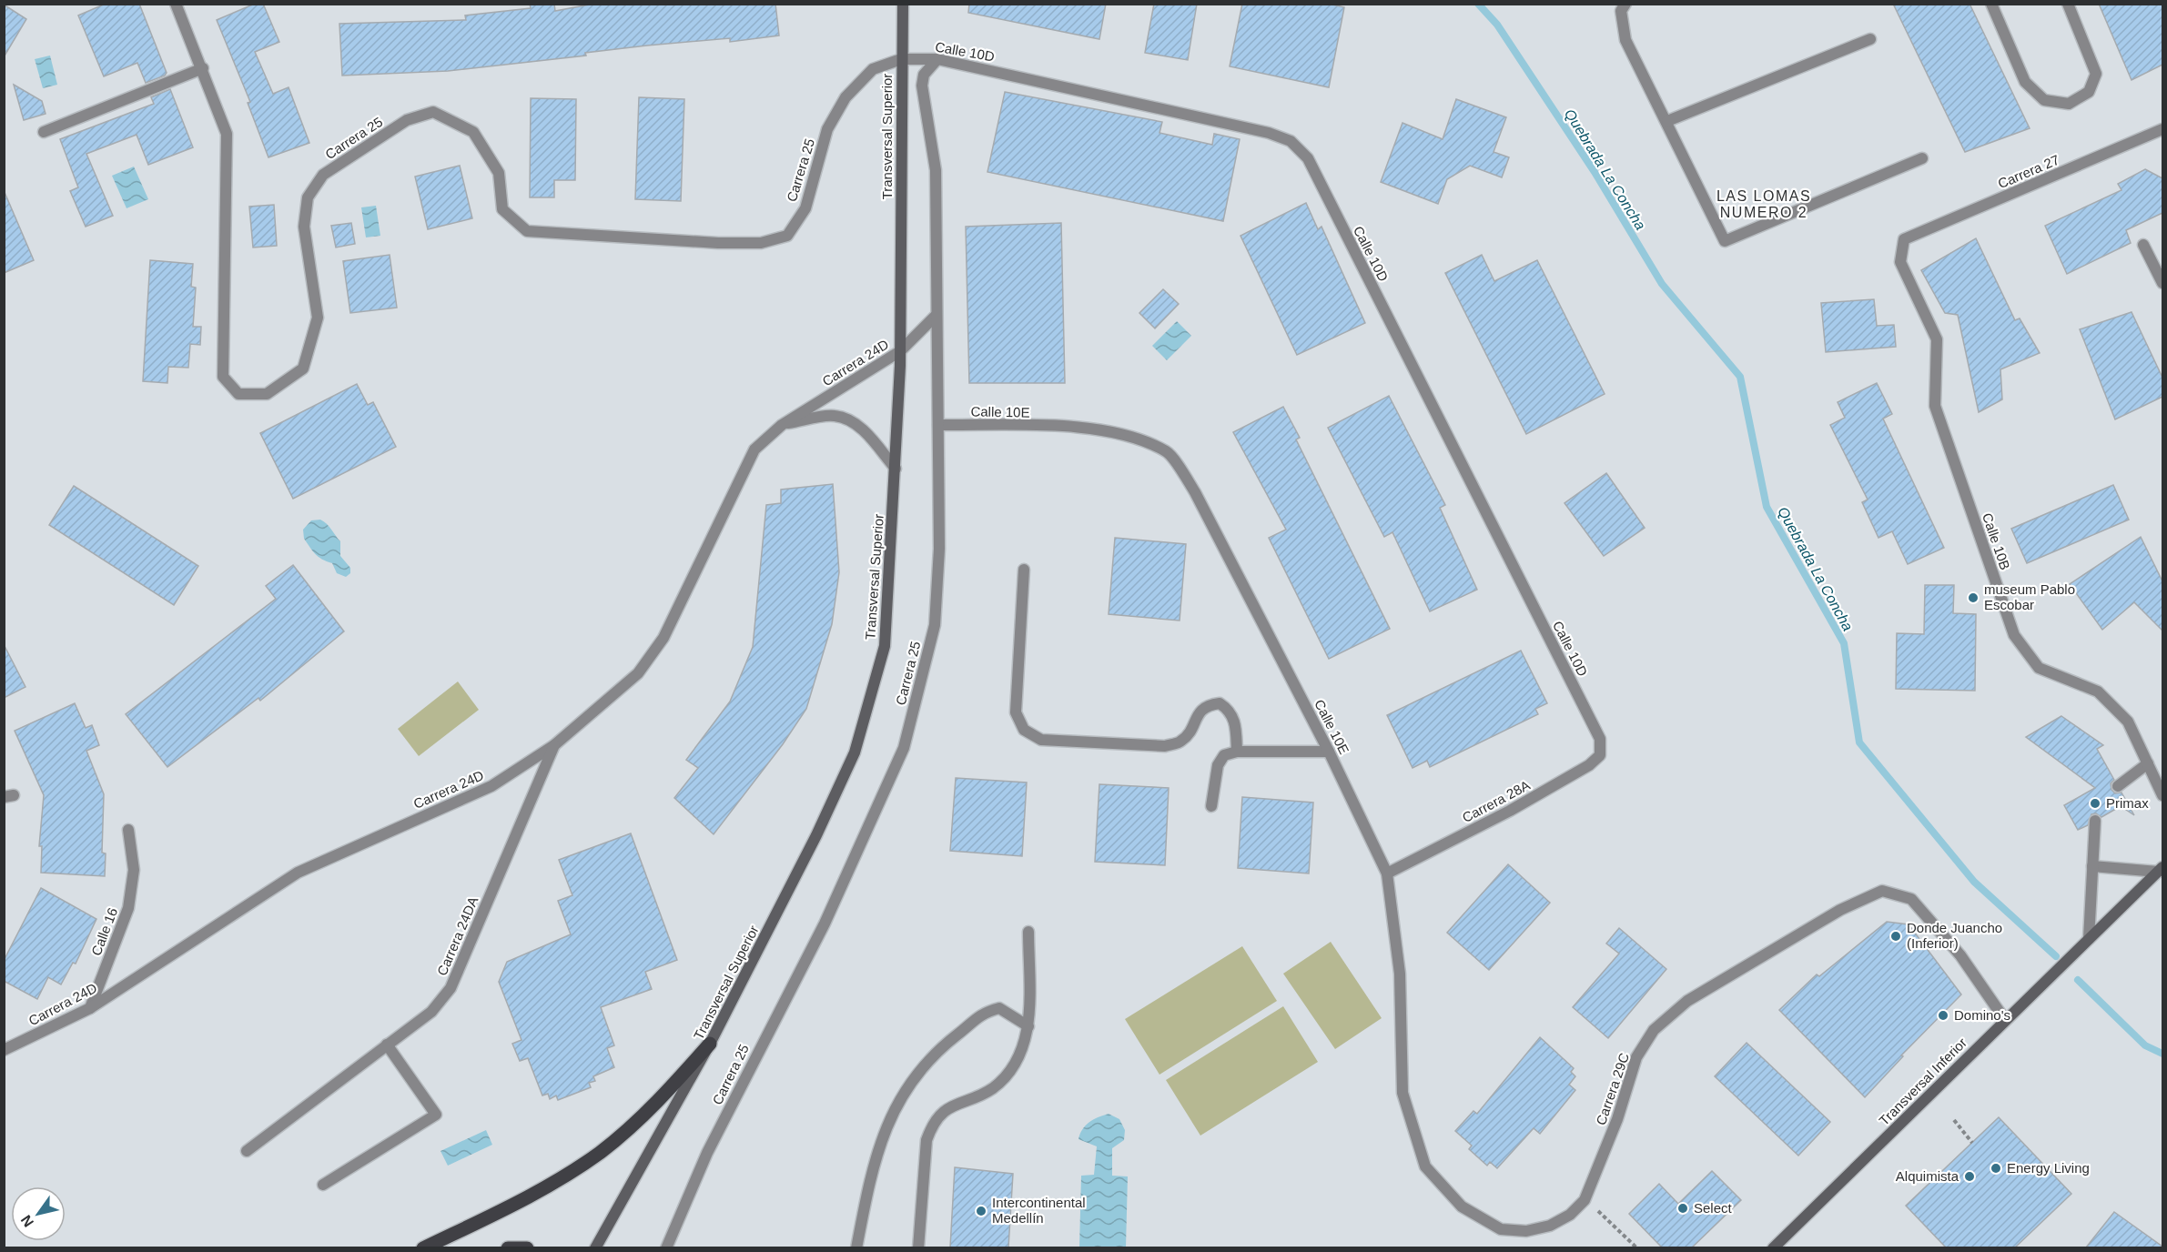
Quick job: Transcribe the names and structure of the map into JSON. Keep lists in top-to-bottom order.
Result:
{
  "streets": {
    "main road": ["Transversal Superior", "Transversal Inferior"],
    "street": [
      "Calle 10D",
      "Carrera 25",
      "Carrera 27",
      "Carrera 24D",
      "Calle 10E",
      "Calle 10B",
      "Carrera 28A",
      "Calle 16",
      "Carrera 24DA",
      "Carrera 29C"
    ]
  },
  "crossings": [
    ["Calle 10D", "Transversal Superior"],
    ["Calle 10D", "Carrera 25"],
    ["Calle 10D", "Carrera 28A"],
    ["Transversal Superior", "Carrera 25"],
    ["Transversal Superior", "Carrera 24D"],
    ["Carrera 25", "Carrera 24D"],
    ["Carrera 25", "Calle 10E"],
    ["Carrera 27", "Calle 10B"],
    ["Carrera 24D", "Calle 16"],
    ["Carrera 24D", "Carrera 24DA"],
    ["Calle 10E", "Carrera 28A"],
    ["Calle 10E", "Carrera 29C"],
    ["Transversal Inferior", "Carrera 29C"]
  ],
  "districts": ["LAS LOMAS NUMERO 2"],
  "water": ["Quebrada La Concha"],
  "places": [
    "museum Pablo Escobar",
    "Primax",
    "Donde Juancho (Inferior)",
    "Domino's",
    "Energy Living",
    "Alquimista",
    "Select",
    "Intercontinental Medellín"
  ],
  "north": "bottom left"
}
